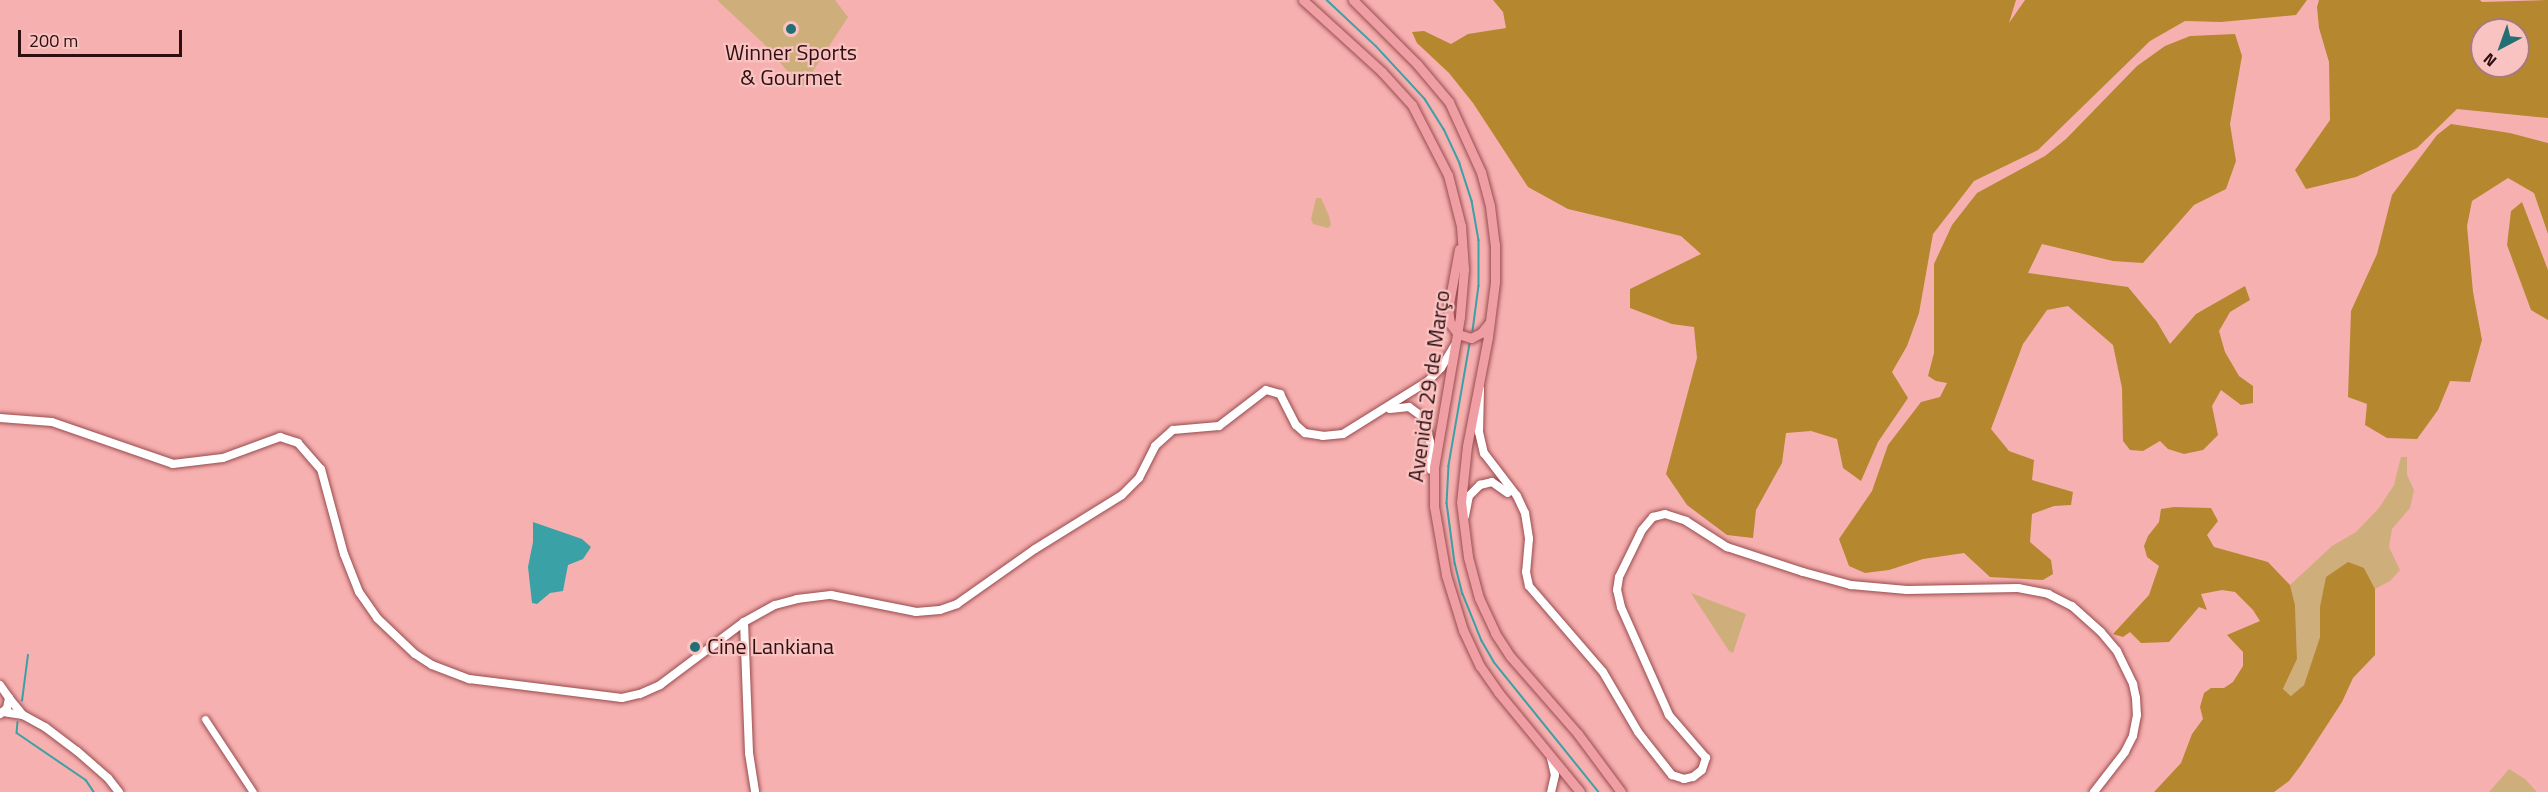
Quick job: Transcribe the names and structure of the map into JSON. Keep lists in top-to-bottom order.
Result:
{
  "streets": {
    "main road": ["Avenida 29 de Março"]
  },
  "places": ["Winner Sports & Gourmet", "Cine Lankiana"],
  "scale_bar": "200 m",
  "north": "bottom left"
}
